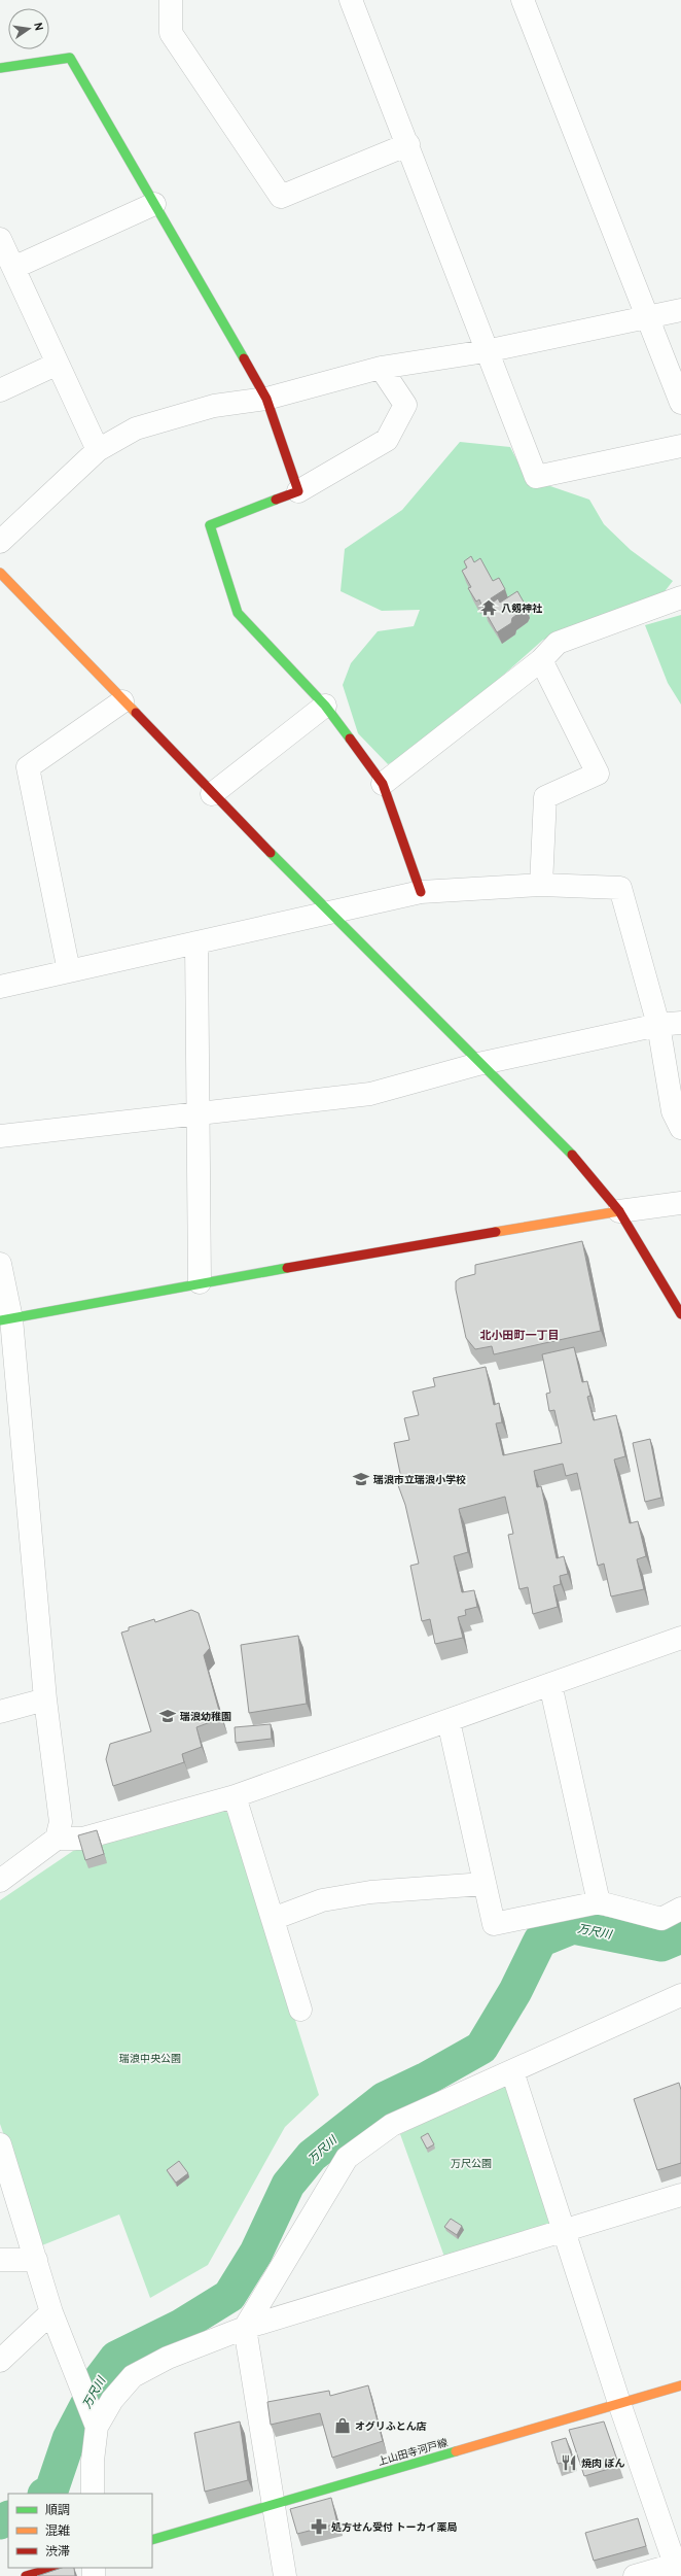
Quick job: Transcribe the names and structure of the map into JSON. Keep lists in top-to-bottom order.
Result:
{
  "streets": {
    "street": ["上山田寺河戸線"]
  },
  "districts": ["北小田町一丁目"],
  "water": ["万尺川"],
  "parks": ["瑞浪中央公園", "万尺公園"],
  "places": {
    "temple": ["八剱神社"],
    "school or university": ["瑞浪市立瑞浪小学校", "瑞浪幼稚園"],
    "shop": ["オグリふとん店"],
    "restaurant": ["焼肉 ぼん"],
    "pharmacy": ["処方せん受付 トーカイ薬局"]
  },
  "legend": ["順調", "混雑", "渋滞"],
  "north": "right"
}
